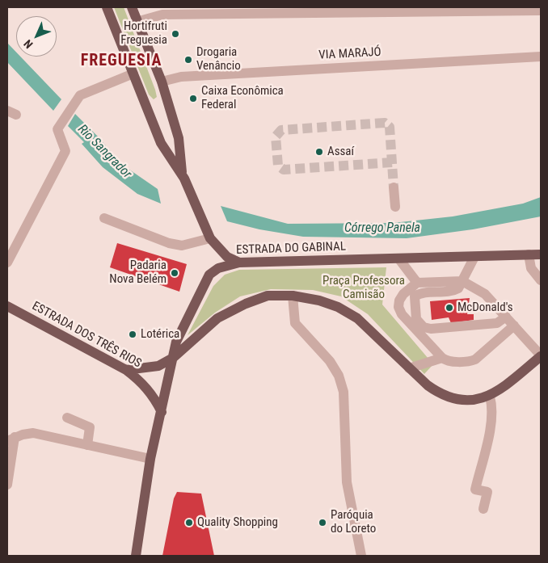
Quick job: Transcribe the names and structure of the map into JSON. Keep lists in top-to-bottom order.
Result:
{
  "streets": {
    "main road": ["ESTRADA DO GABINAL", "ESTRADA DOS TRÊS RIOS"],
    "street": ["VIA MARAJÓ"]
  },
  "crossings": [
    ["ESTRADA DO GABINAL", "ESTRADA DOS TRÊS RIOS"]
  ],
  "districts": ["FREGUESIA"],
  "water": ["Rio Sangrador", "Córrego Panela"],
  "parks": ["Praça Professora Camisão"],
  "places": [
    "Hortifruti Freguesia",
    "Drogaria Venâncio",
    "Caixa Econômica Federal",
    "Assaí",
    "Padaria Nova Belém",
    "McDonald's",
    "Lotérica",
    "Quality Shopping",
    "Paróquia do Loreto"
  ],
  "north": "bottom left"
}
